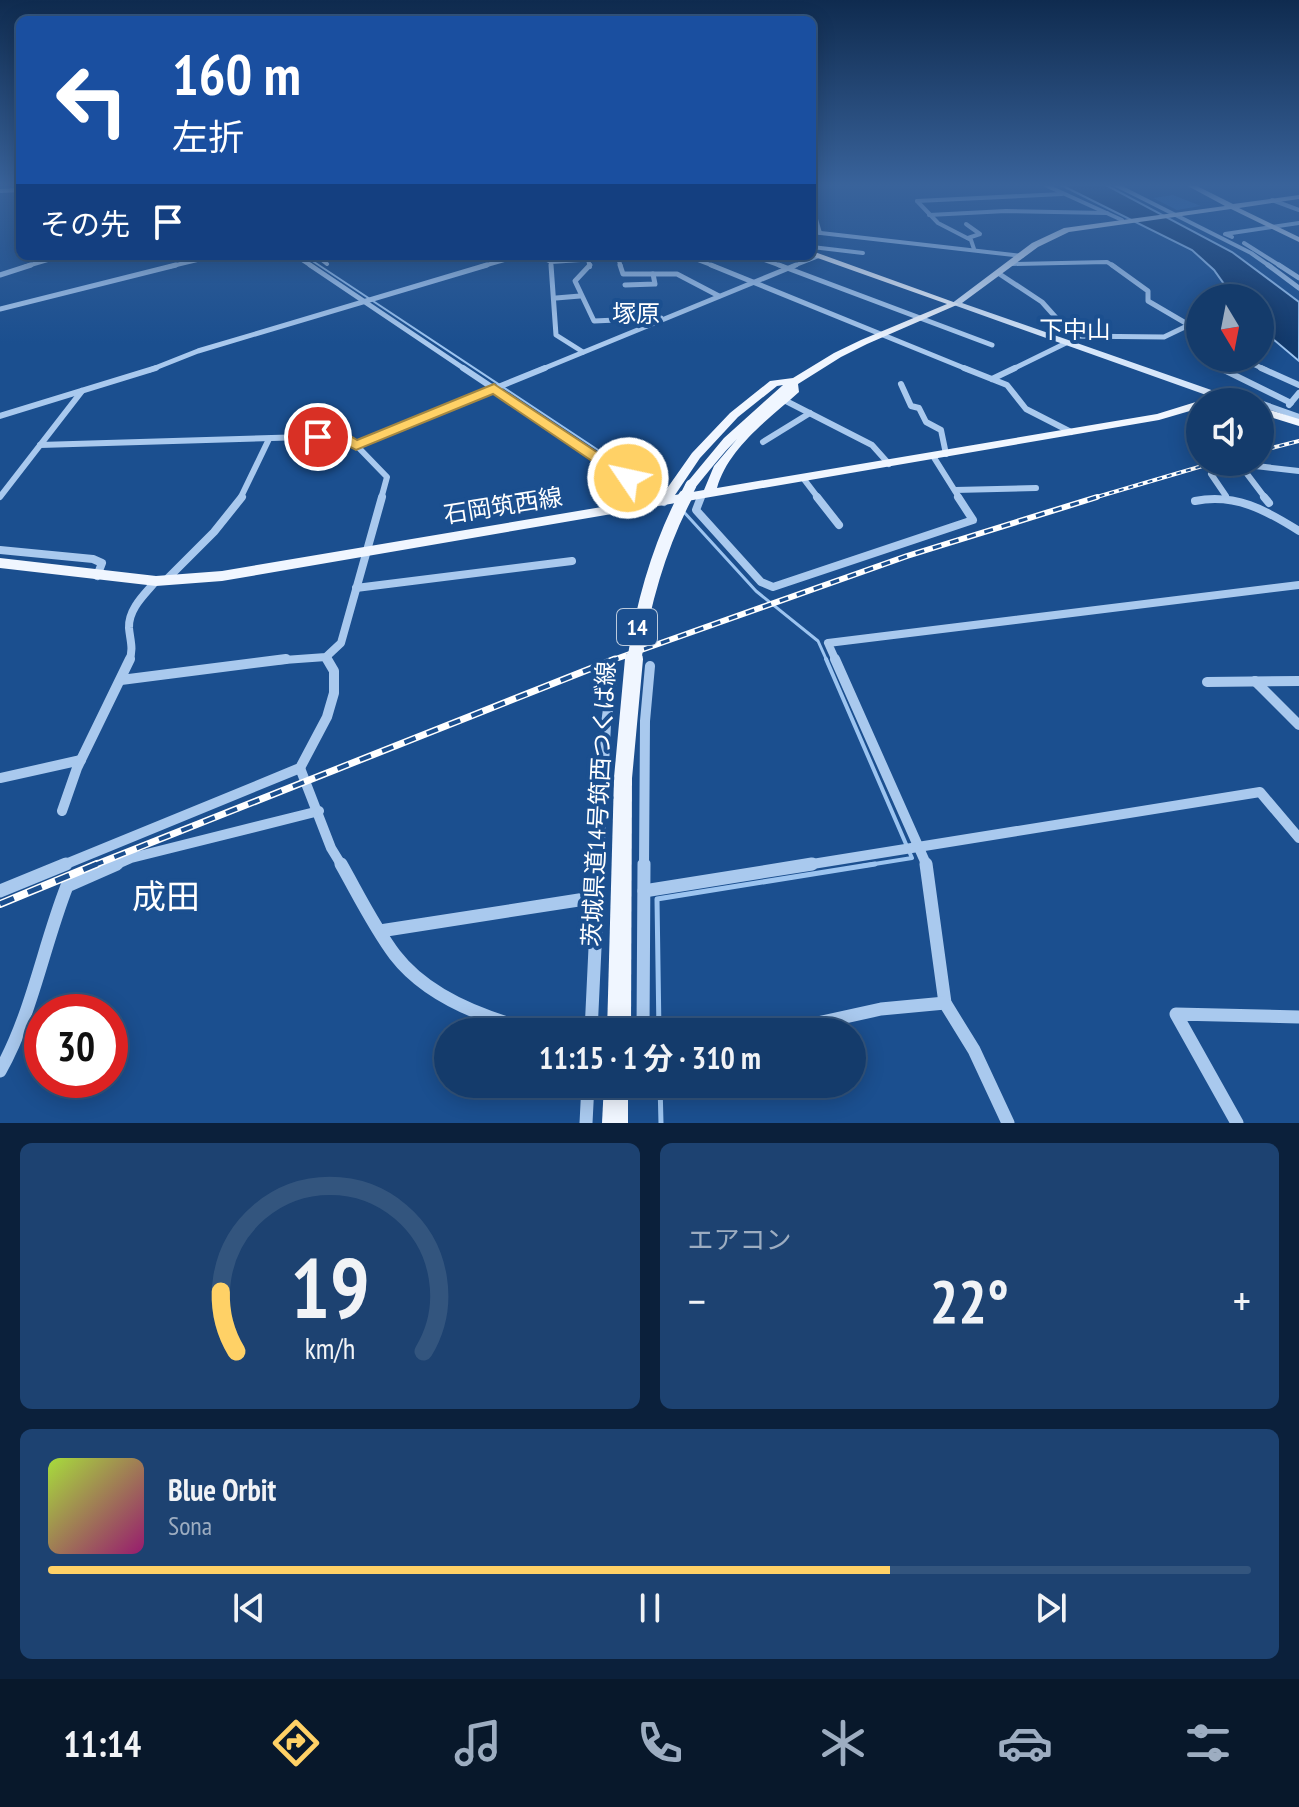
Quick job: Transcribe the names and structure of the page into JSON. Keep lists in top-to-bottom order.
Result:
{
  "streets": {
    "main road": ["石岡筑西線", "14", "茨城県道14号筑西つくば線"]
  },
  "crossings": [
    ["石岡筑西線", "茨城県道14号筑西つくば線"]
  ],
  "districts": ["塚原", "下中山", "成田"],
  "north": "bottom",
  "page": {
    "turn": ["160 m", "左折"],
    "then": "その先",
    "limit": "30",
    "trip": "11:15 · 1 分 · 310 m",
    "tile": "エアコン",
    "heat": ["−", "22°", "+"],
    "song": ["Blue Orbit", "Sona"],
    "tabs": "11:14",
    "gauge": ["19", "km/h"]
  }
}
